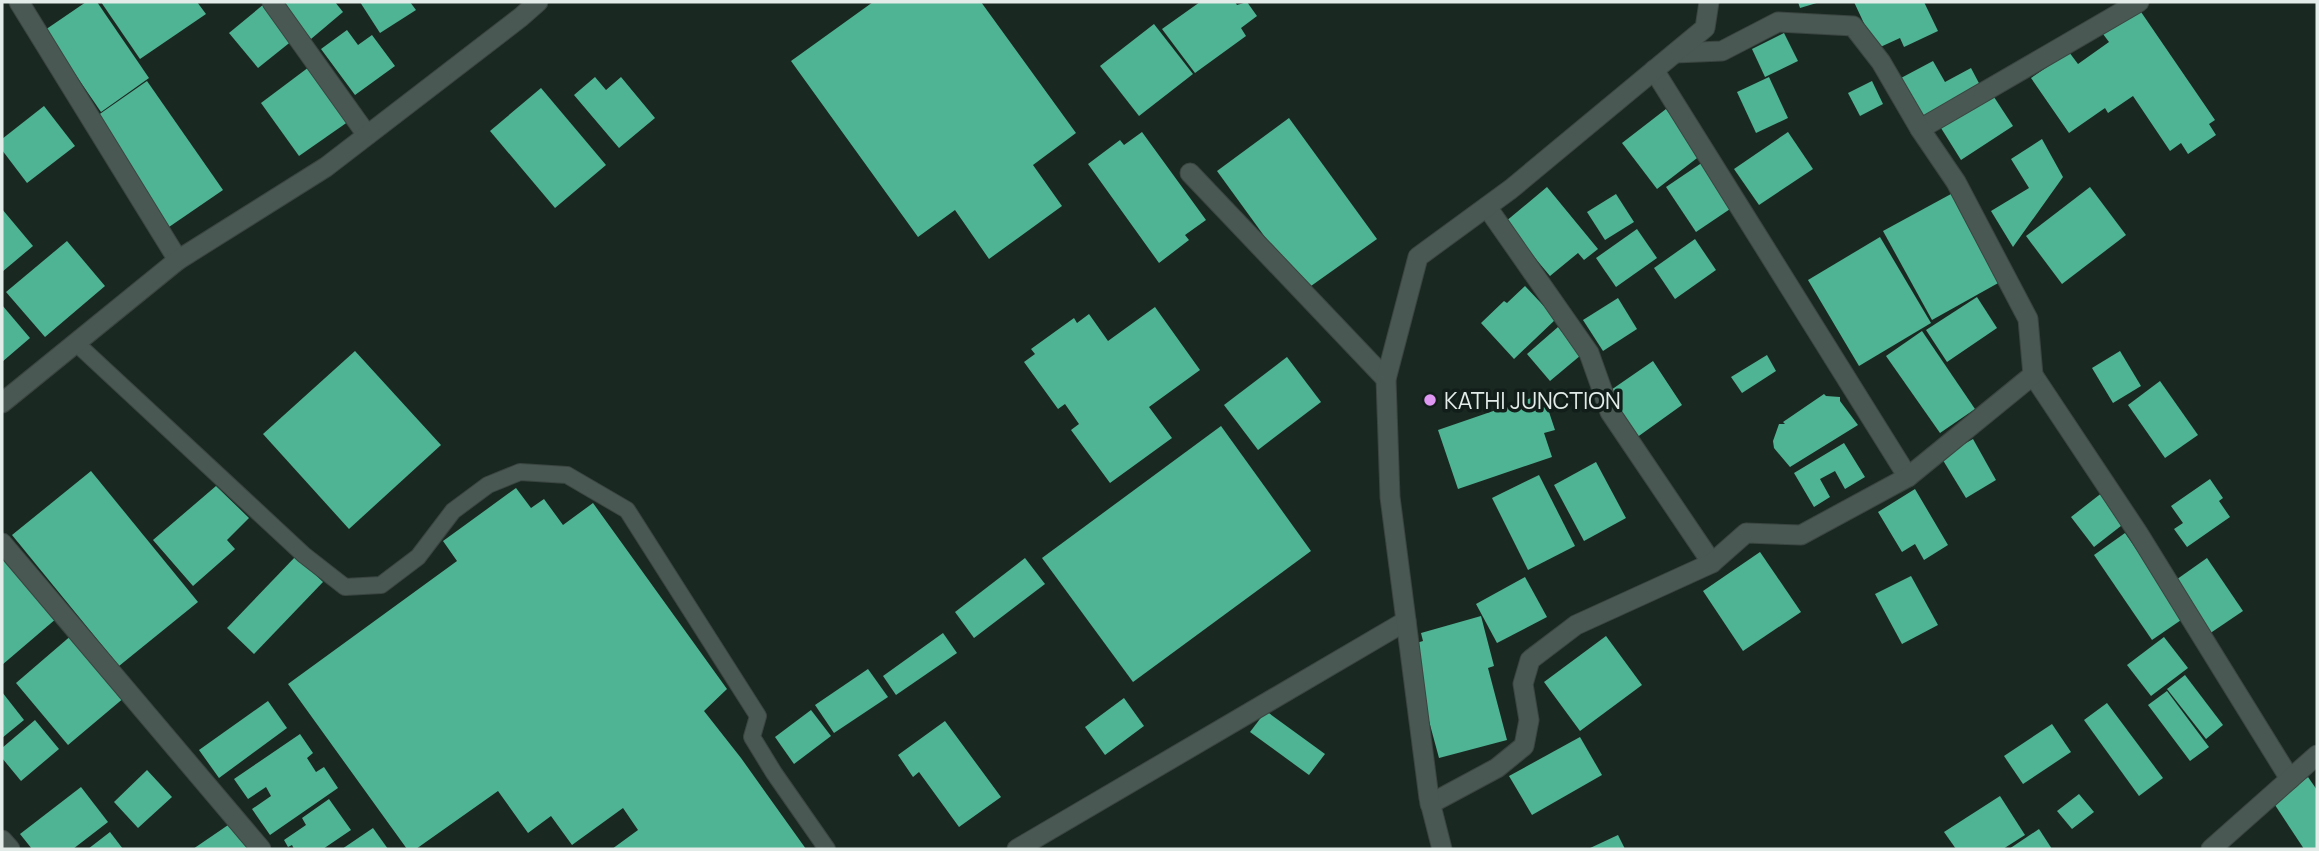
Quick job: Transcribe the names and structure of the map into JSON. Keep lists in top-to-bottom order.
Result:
{
  "places": ["KATHI JUNCTION"]
}
